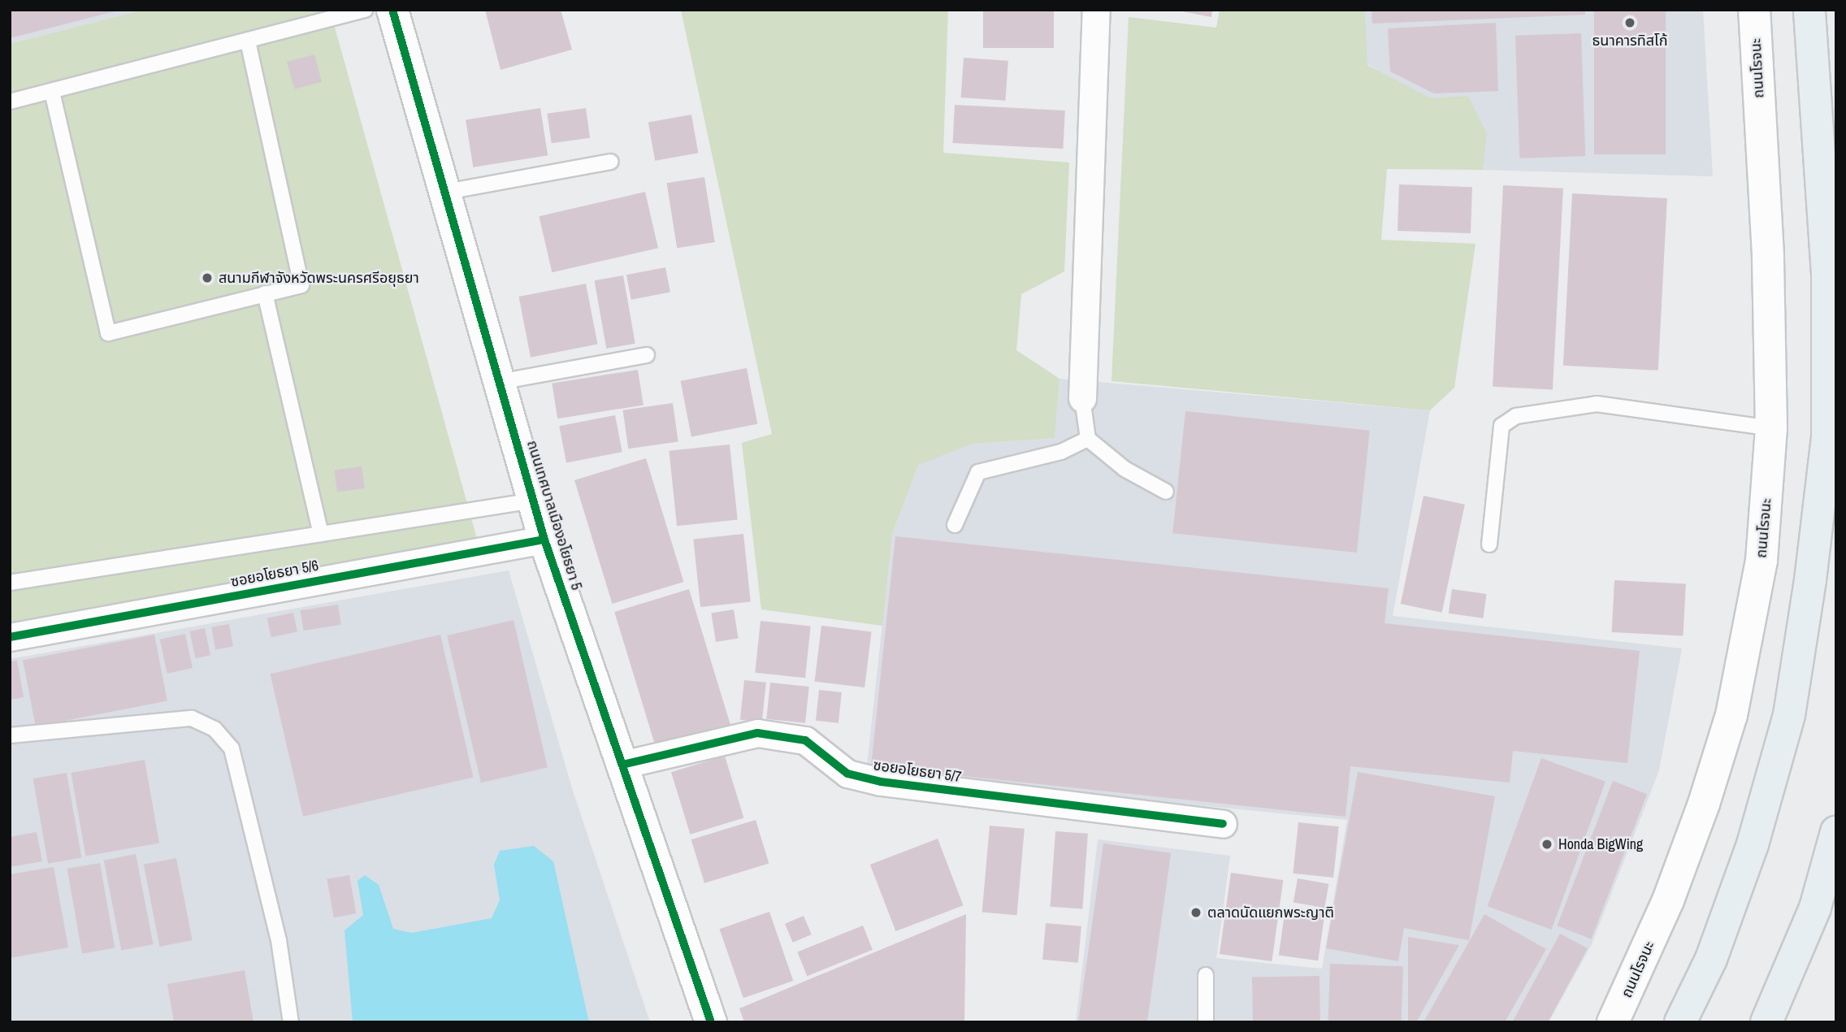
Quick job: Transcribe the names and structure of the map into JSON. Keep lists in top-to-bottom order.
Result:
{
  "streets": {
    "street": [
      "ถนนโรจนะ",
      "ถนนเทศบาลเมืองอโยธยา 5",
      "ซอยอโยธยา 5/6",
      "ซอยอโยธยา 5/7"
    ]
  },
  "crossings": [
    ["ถนนเทศบาลเมืองอโยธยา 5", "ซอยอโยธยา 5/6"],
    ["ถนนเทศบาลเมืองอโยธยา 5", "ซอยอโยธยา 5/7"]
  ],
  "places": [
    "ธนาคารทิสโก้",
    "สนามกีฬาจังหวัดพระนครศรีอยุธยา",
    "Honda BigWing",
    "ตลาดนัดแยกพระญาติ"
  ]
}
